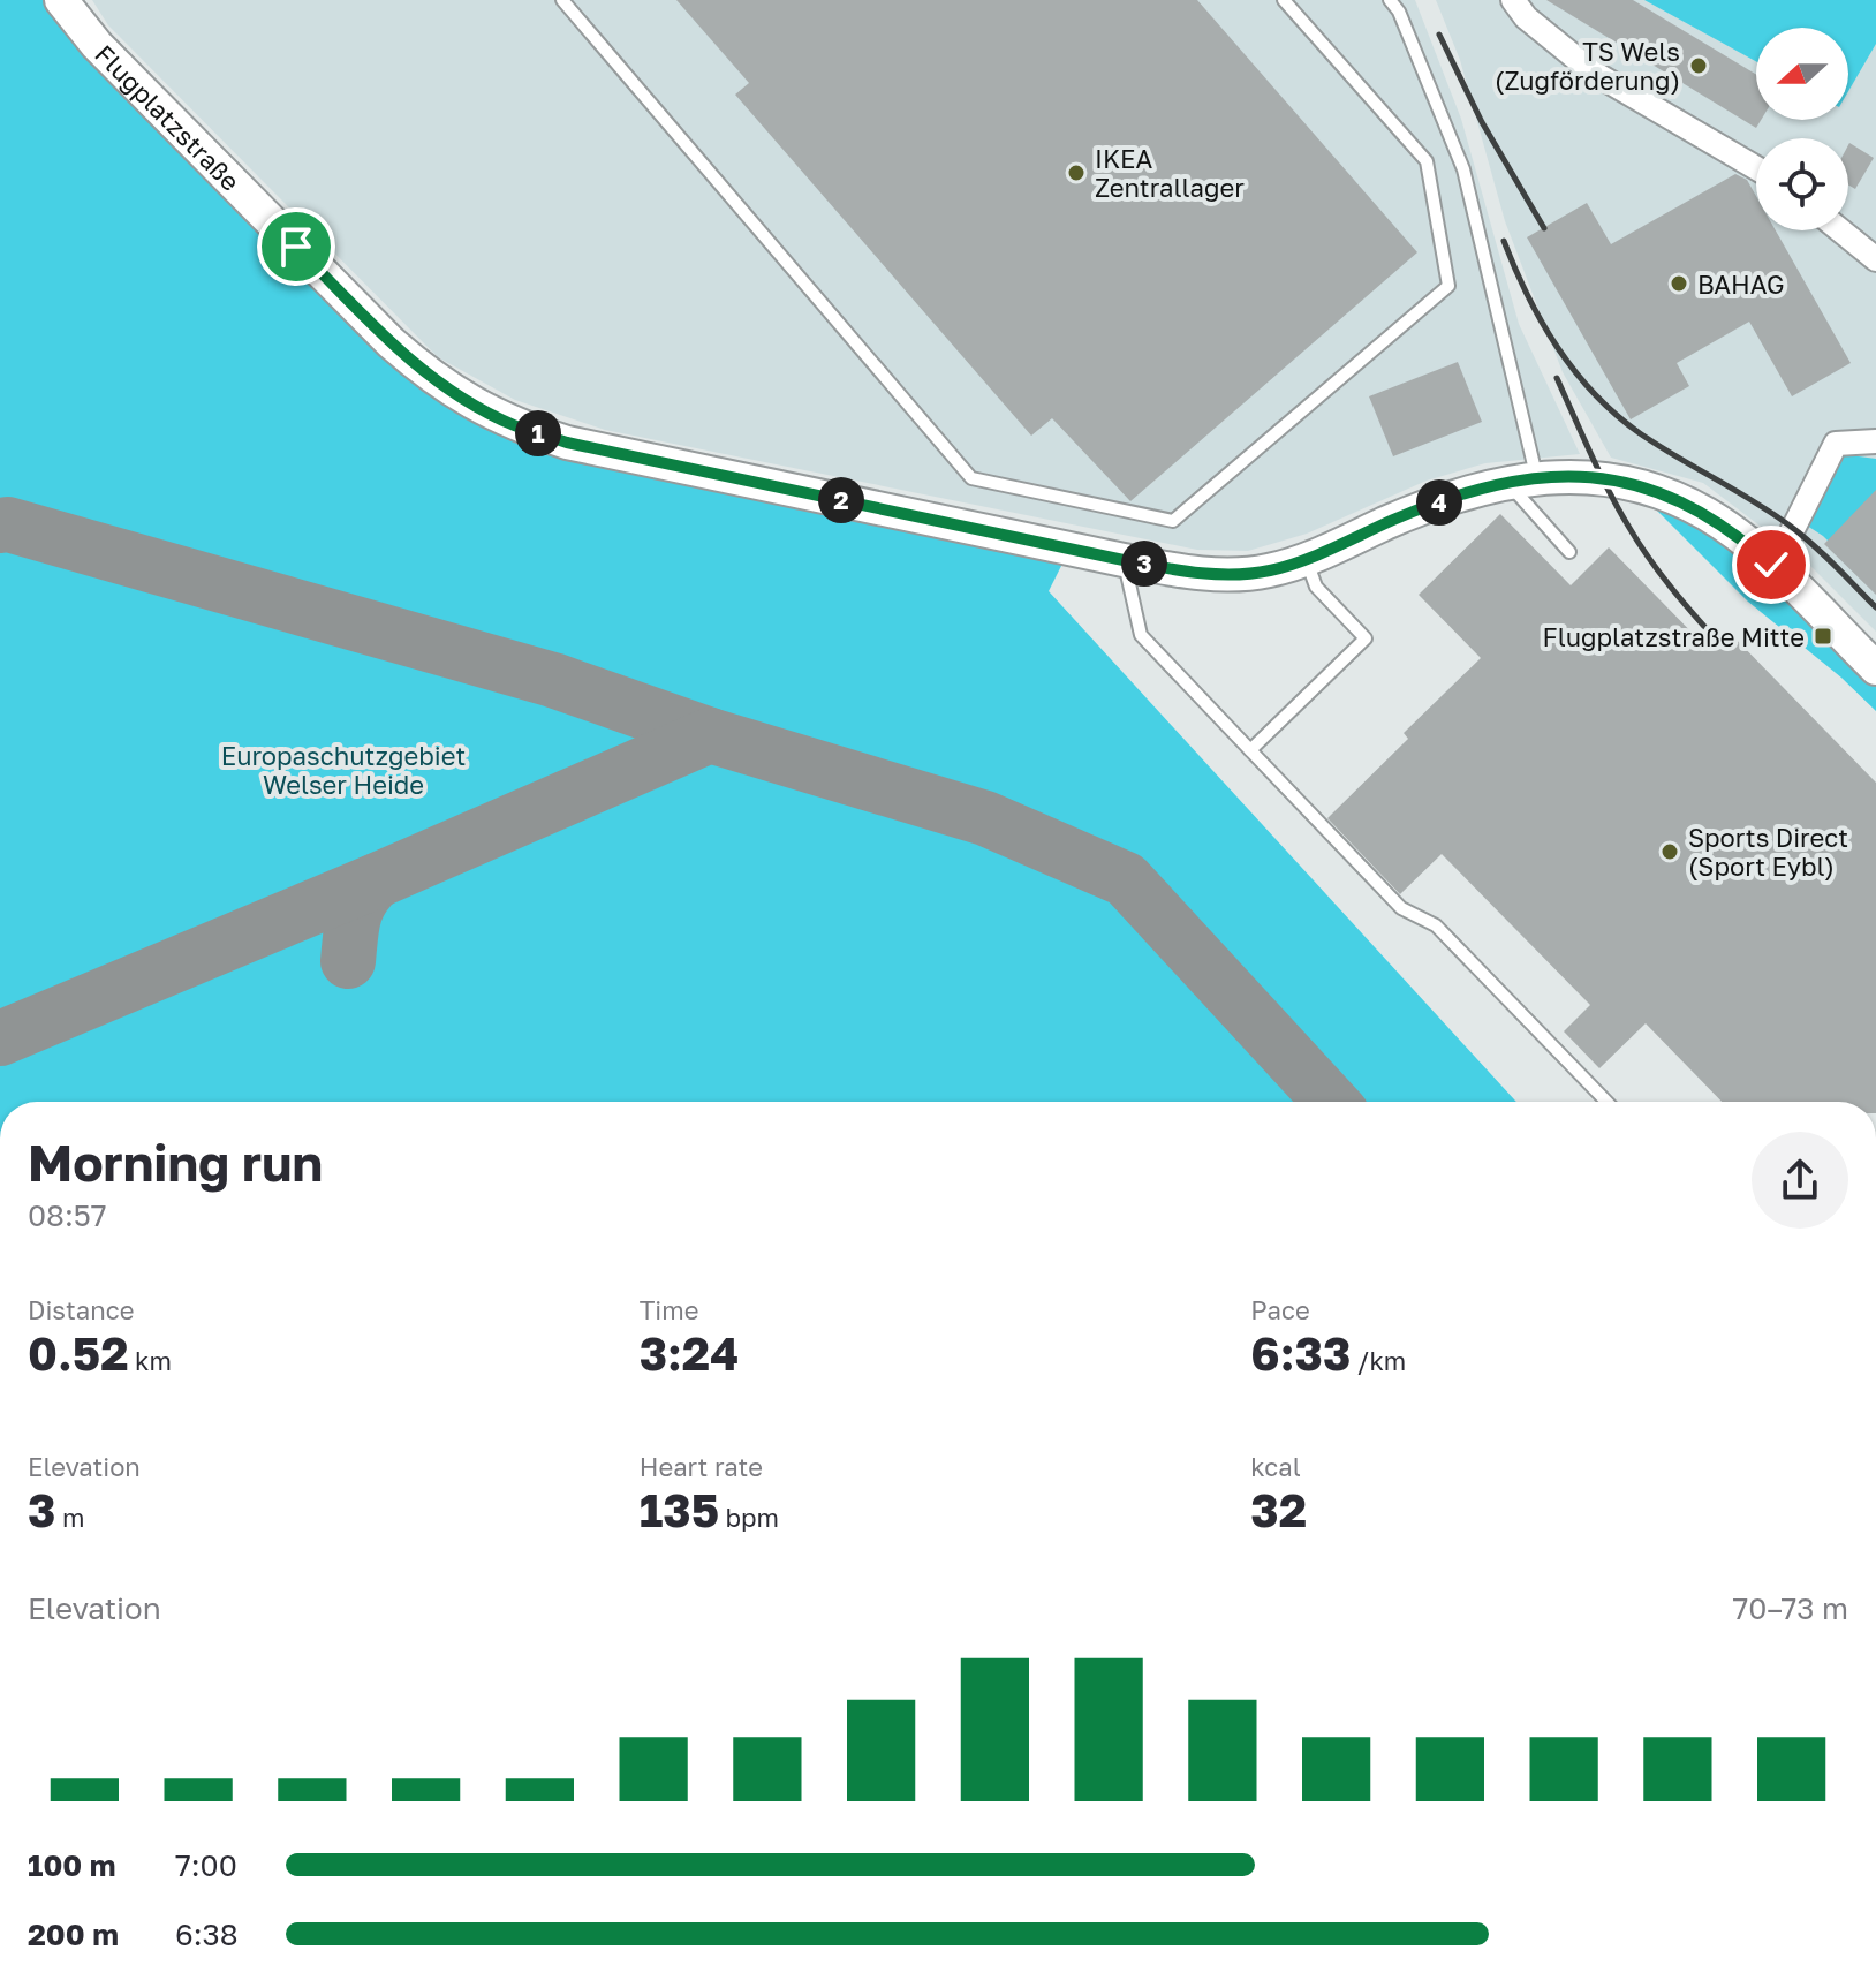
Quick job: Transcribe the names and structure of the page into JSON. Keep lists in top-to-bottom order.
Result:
{
  "streets": {
    "street": ["Flugplatzstraße"]
  },
  "parks": ["Europaschutzgebiet Welser Heide"],
  "places": {
    "other": [
      "TS Wels (Zugförderung)",
      "IKEA Zentrallager",
      "BAHAG",
      "Sports Direct (Sport Eybl)"
    ],
    "transit": ["Flugplatzstraße Mitte"]
  },
  "north": "left",
  "page": {
    "pins": [
      "1",
      "2",
      "4",
      "3"
    ],
    "heading": ["Morning run", "08:57"],
    "stats": [
      ["Distance", "0.52 km"],
      ["Time", "3:24"],
      ["Pace", "6:33 /km"],
      ["Elevation", "3 m"],
      ["Heart rate", "135 bpm"],
      ["kcal", "32"]
    ],
    "chart": ["Elevation", "70–73 m"],
    "list": [
      {
        "name": "100 m",
        "note": "7:00"
      },
      {
        "name": "200 m",
        "note": "6:38"
      }
    ]
  }
}
